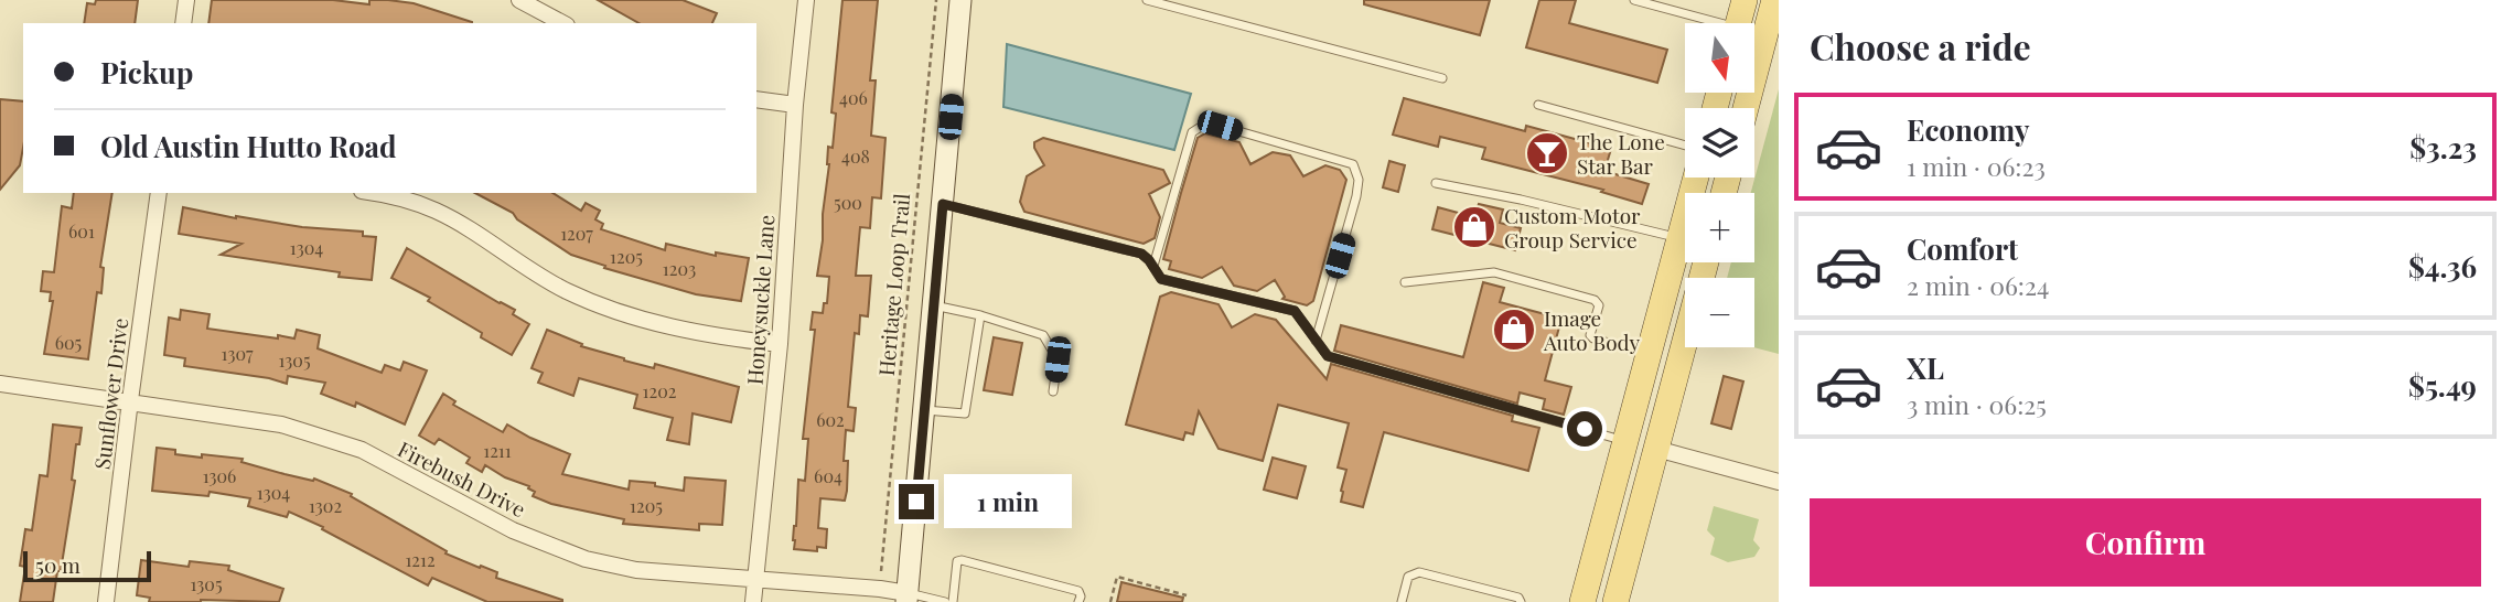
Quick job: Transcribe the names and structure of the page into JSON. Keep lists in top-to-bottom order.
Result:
{
  "streets": {
    "street": ["Honeysuckle Lane", "Sunflower Drive", "Firebush Drive"],
    "path": ["Heritage Loop Trail"]
  },
  "crossings": [
    ["Honeysuckle Lane", "Firebush Drive"],
    ["Sunflower Drive", "Firebush Drive"]
  ],
  "places": {
    "bar": ["The Lone Star Bar"],
    "shop": ["Custom Motor Group Service", "Image Auto Body"]
  },
  "house_numbers": [
    "406",
    "408",
    "500",
    "601",
    "1207",
    "1304",
    "1205",
    "1203",
    "605",
    "1307",
    "1305",
    "1202",
    "602",
    "1211",
    "1306",
    "604",
    "1304",
    "1302",
    "1205",
    "1212",
    "1305"
  ],
  "scale_bar": "50 m",
  "north": "bottom",
  "page": {
    "heading": "Choose a ride",
    "map_buttons": ["+", "−"],
    "banner": ["Pickup", "Old Austin Hutto Road"],
    "list": [
      {
        "name": "Economy",
        "note": "1 min · 06:23",
        "value": "$3.23"
      },
      {
        "name": "Comfort",
        "note": "2 min · 06:24",
        "value": "$4.36"
      },
      {
        "name": "XL",
        "note": "3 min · 06:25",
        "value": "$5.49"
      }
    ],
    "bubble": "1 min",
    "buttons": "Confirm",
    "scale": "50 m"
  }
}
